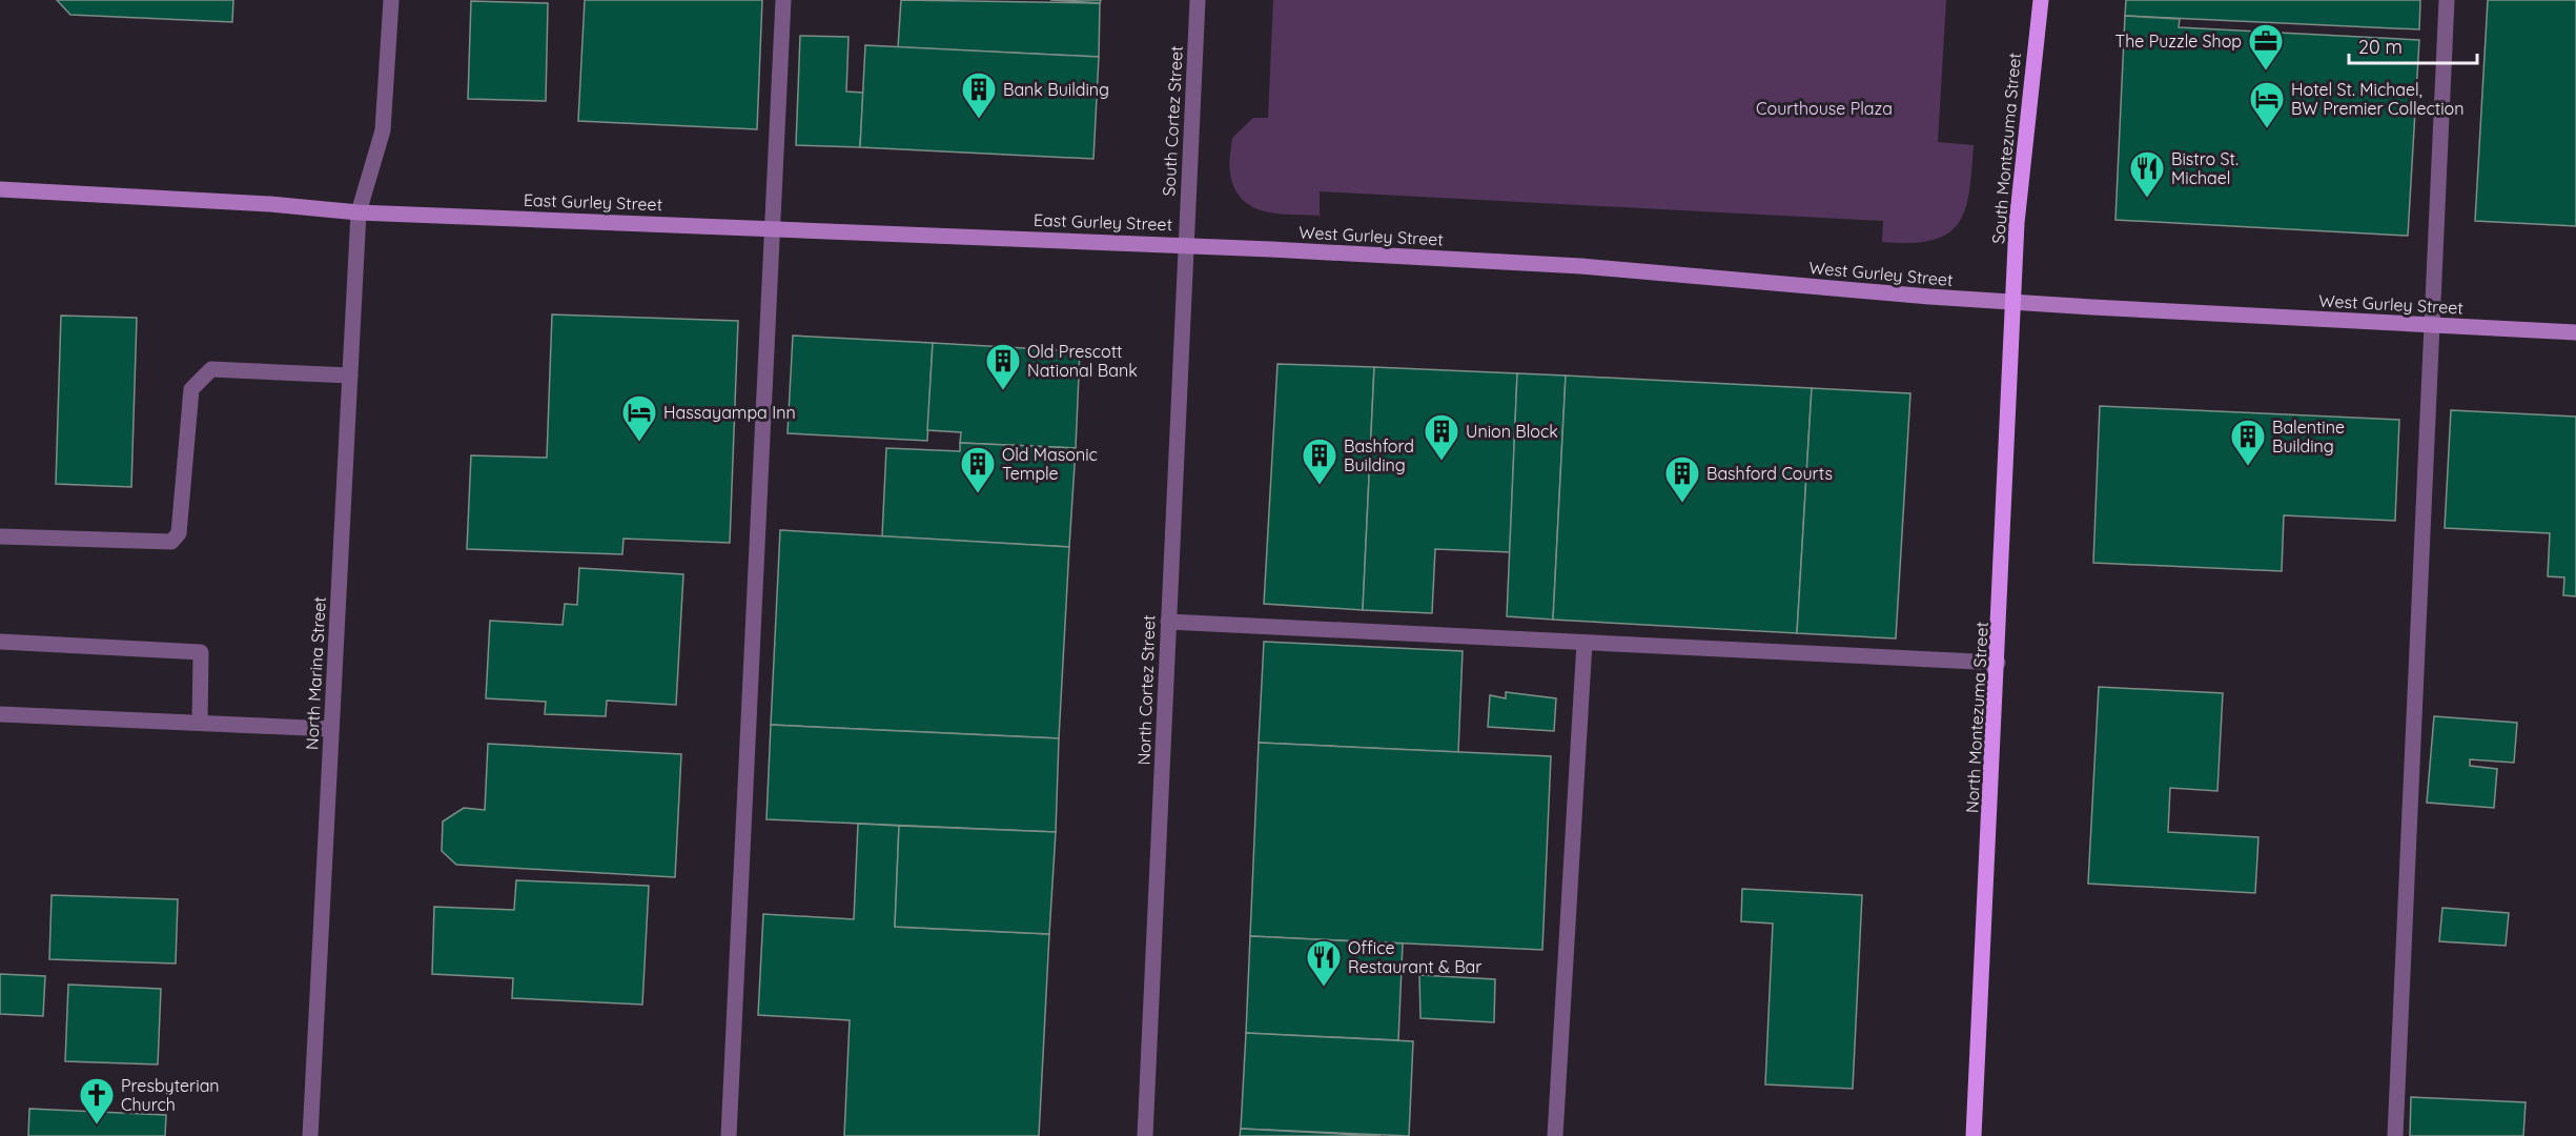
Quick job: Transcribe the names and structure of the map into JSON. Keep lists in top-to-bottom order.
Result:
{
  "streets": {
    "main road": [
      "South Montezuma Street",
      "East Gurley Street",
      "West Gurley Street",
      "North Montezuma Street"
    ],
    "street": ["South Cortez Street", "North Marina Street", "North Cortez Street"]
  },
  "crossings": [
    ["South Cortez Street", "East Gurley Street"],
    ["South Cortez Street", "West Gurley Street"],
    ["South Cortez Street", "North Cortez Street"],
    ["South Montezuma Street", "West Gurley Street"],
    ["South Montezuma Street", "North Montezuma Street"],
    ["East Gurley Street", "West Gurley Street"],
    ["East Gurley Street", "North Marina Street"],
    ["East Gurley Street", "North Cortez Street"],
    ["West Gurley Street", "North Cortez Street"],
    ["West Gurley Street", "North Montezuma Street"]
  ],
  "parks": ["Courthouse Plaza"],
  "places": {
    "office": ["The Puzzle Shop"],
    "building": [
      "Bank Building",
      "Old Prescott National Bank",
      "Union Block",
      "Balentine Building",
      "Bashford Building",
      "Old Masonic Temple",
      "Bashford Courts"
    ],
    "hotel": ["Hotel St. Michael, BW Premier Collection", "Hassayampa Inn"],
    "restaurant": ["Bistro St. Michael", "Office Restaurant & Bar"],
    "church": ["Presbyterian Church"]
  },
  "scale_bar": "20 m"
}
